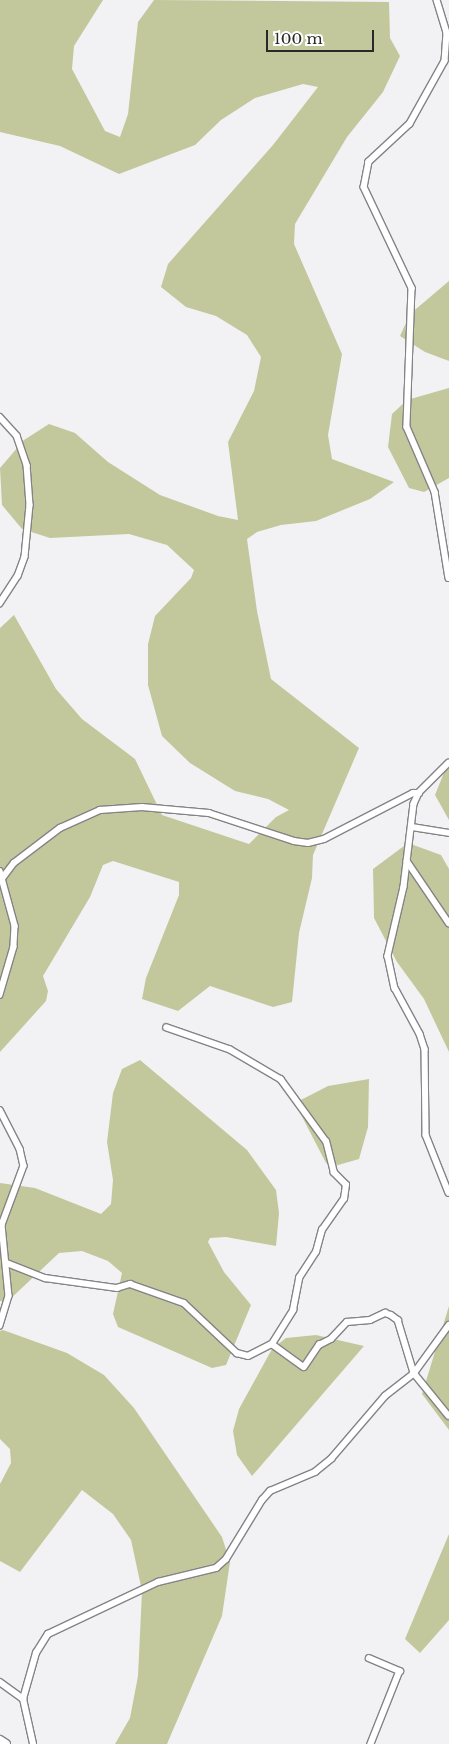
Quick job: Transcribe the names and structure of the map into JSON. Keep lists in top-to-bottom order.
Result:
{
  "scale_bar": "100 m"
}
